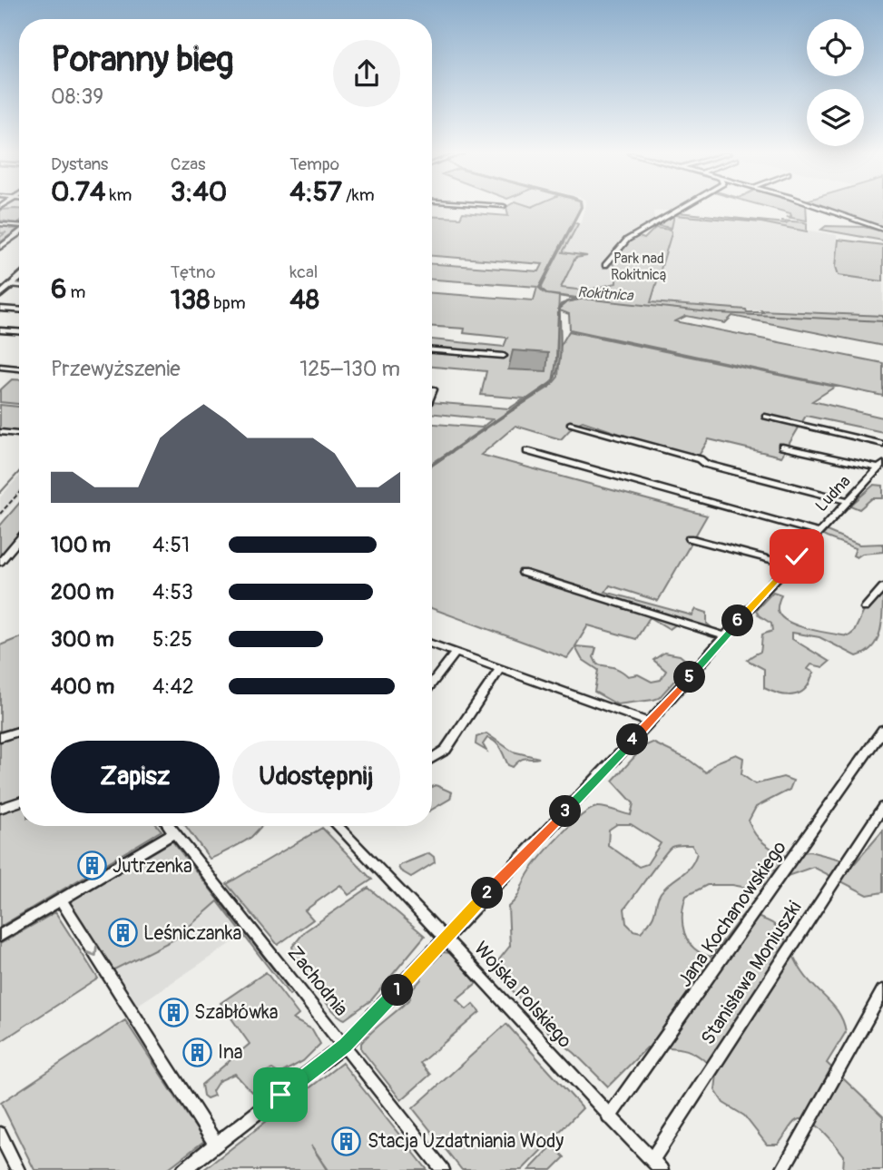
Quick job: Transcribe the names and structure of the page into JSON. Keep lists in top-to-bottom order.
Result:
{
  "streets": {
    "street": [
      "Ludna",
      "Jana Kochanowskiego",
      "Stanisława Moniuszki",
      "Zachodnia",
      "Wojska Polskiego"
    ]
  },
  "crossings": [
    ["Ludna", "Zachodnia"],
    ["Ludna", "Wojska Polskiego"],
    ["Jana Kochanowskiego", "Wojska Polskiego"],
    ["Stanisława Moniuszki", "Wojska Polskiego"]
  ],
  "water": ["Rokitnica"],
  "parks": ["Park nad Rokitnicą"],
  "places": {
    "building": [
      "Jutrzenka",
      "Leśniczanka",
      "Szabłówka",
      "Ina",
      "Stacja Uzdatniania Wody"
    ]
  },
  "page": {
    "heading": ["Poranny bieg", "08:39"],
    "stats": [
      ["Dystans", "0.74 km"],
      ["Czas", "3:40"],
      ["Tempo", "4:57 /km"],
      ["6 m"],
      ["Tętno", "138 bpm"],
      ["kcal", "48"]
    ],
    "chart": ["Przewyższenie", "125–130 m"],
    "list": [
      {
        "name": "100 m",
        "note": "4:51"
      },
      {
        "name": "200 m",
        "note": "4:53"
      },
      {
        "name": "300 m",
        "note": "5:25"
      },
      {
        "name": "400 m",
        "note": "4:42"
      }
    ],
    "pins": [
      "6",
      "5",
      "4",
      "3",
      "2",
      "1"
    ],
    "buttons": ["Zapisz", "Udostępnij"]
  }
}
